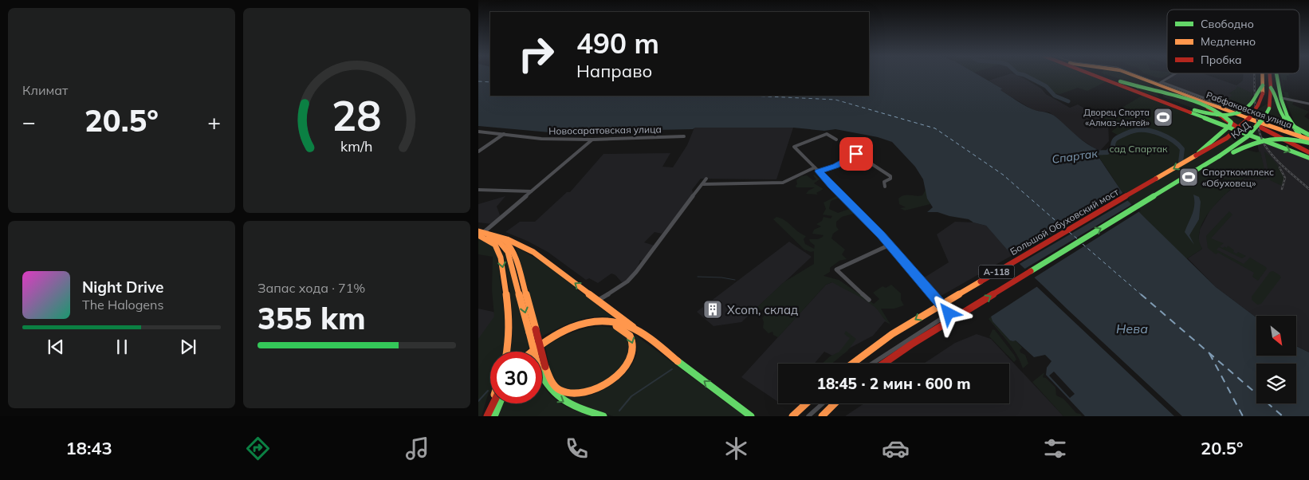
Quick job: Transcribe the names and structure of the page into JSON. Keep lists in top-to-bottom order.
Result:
{
  "streets": {
    "main road": [
      "Рабфаковская улица",
      "КАД",
      "Большой Обуховский мост",
      "А-118"
    ],
    "street": ["Новосаратовская улица"]
  },
  "crossings": [
    ["КАД", "Большой Обуховский мост"]
  ],
  "one_way": ["Большой Обуховский мост"],
  "water": ["Спартак", "Нева"],
  "parks": ["сад Спартак"],
  "places": {
    "sports": ["Дворец Спорта «Алмаз-Антей»", "Спорткомплекс «Обуховец»"],
    "building": ["Xсom, склад"]
  },
  "legend": ["Свободно", "Медленно", "Пробка"],
  "north": "bottom right",
  "page": {
    "tile": [
      "Климат",
      ["Запас хода · 71%", "355 km"]
    ],
    "turn": ["490 m", "Направо"],
    "heat": ["−", "20.5°", "+"],
    "song": ["Night Drive", "The Halogens"],
    "limit": "30",
    "trip": "18:45 · 2 мин · 600 m",
    "tabs": ["18:43", "20.5°"],
    "gauge": ["28", "km/h"]
  }
}
